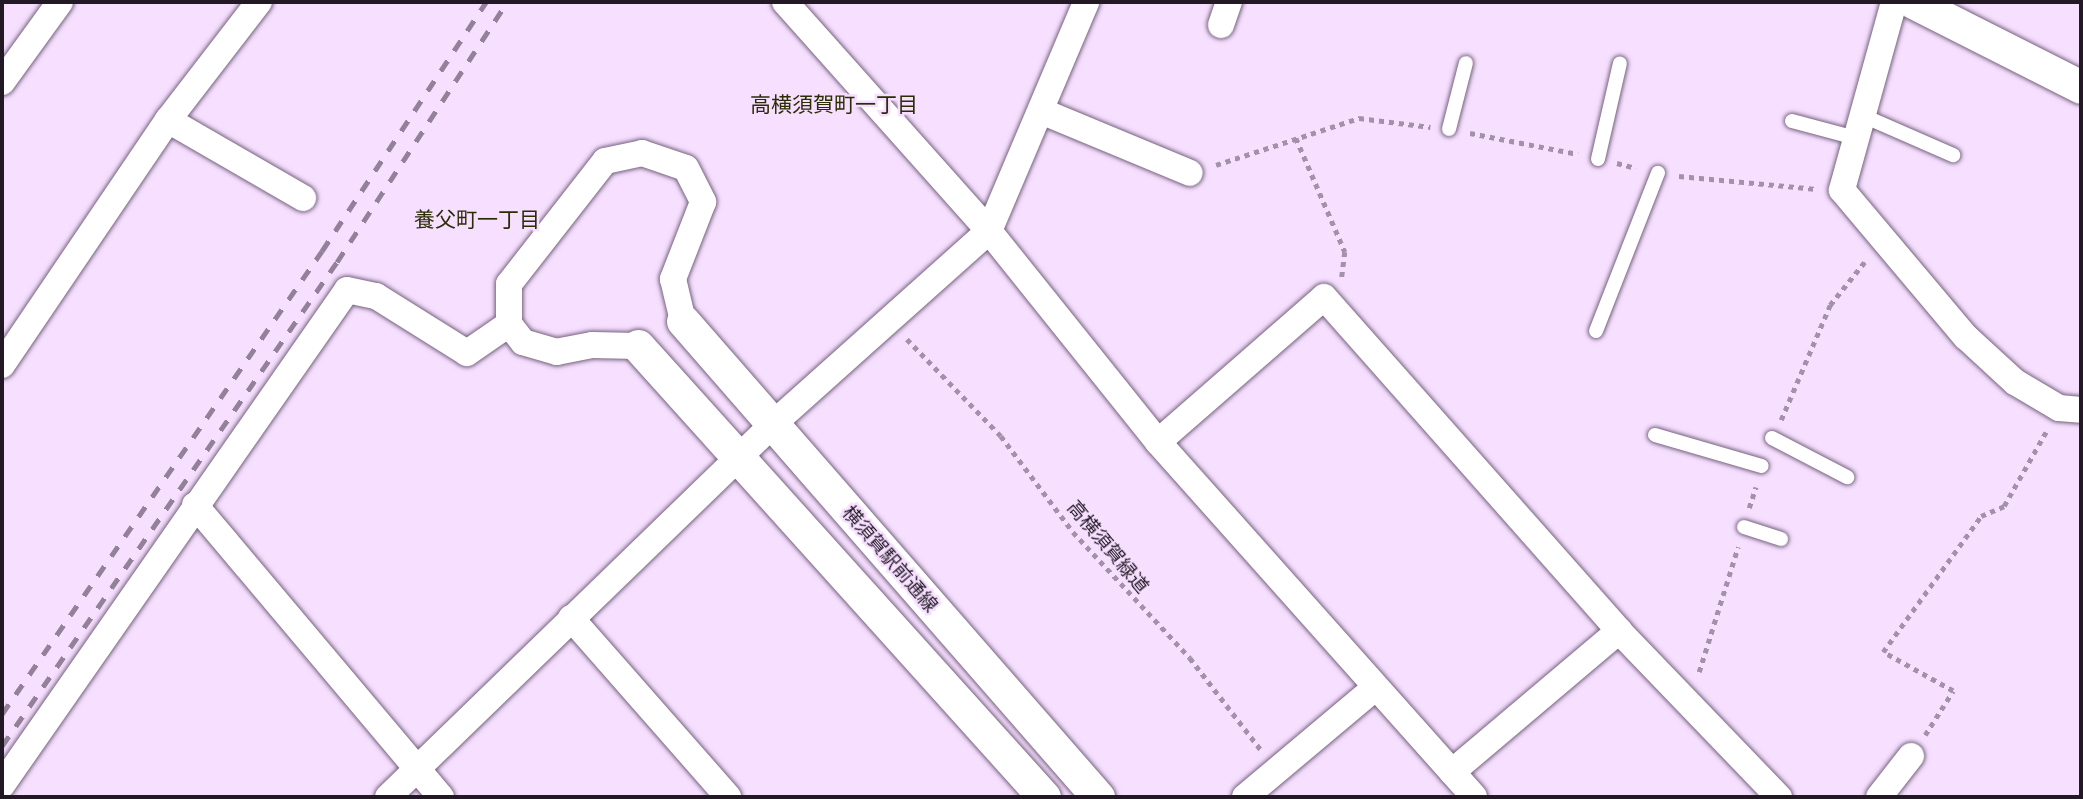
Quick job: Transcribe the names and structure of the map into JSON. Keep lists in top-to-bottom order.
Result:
{
  "streets": {
    "street": ["横須賀駅前通線"],
    "path": ["高横須賀緑道"]
  },
  "districts": ["高横須賀町一丁目", "養父町一丁目"]
}
